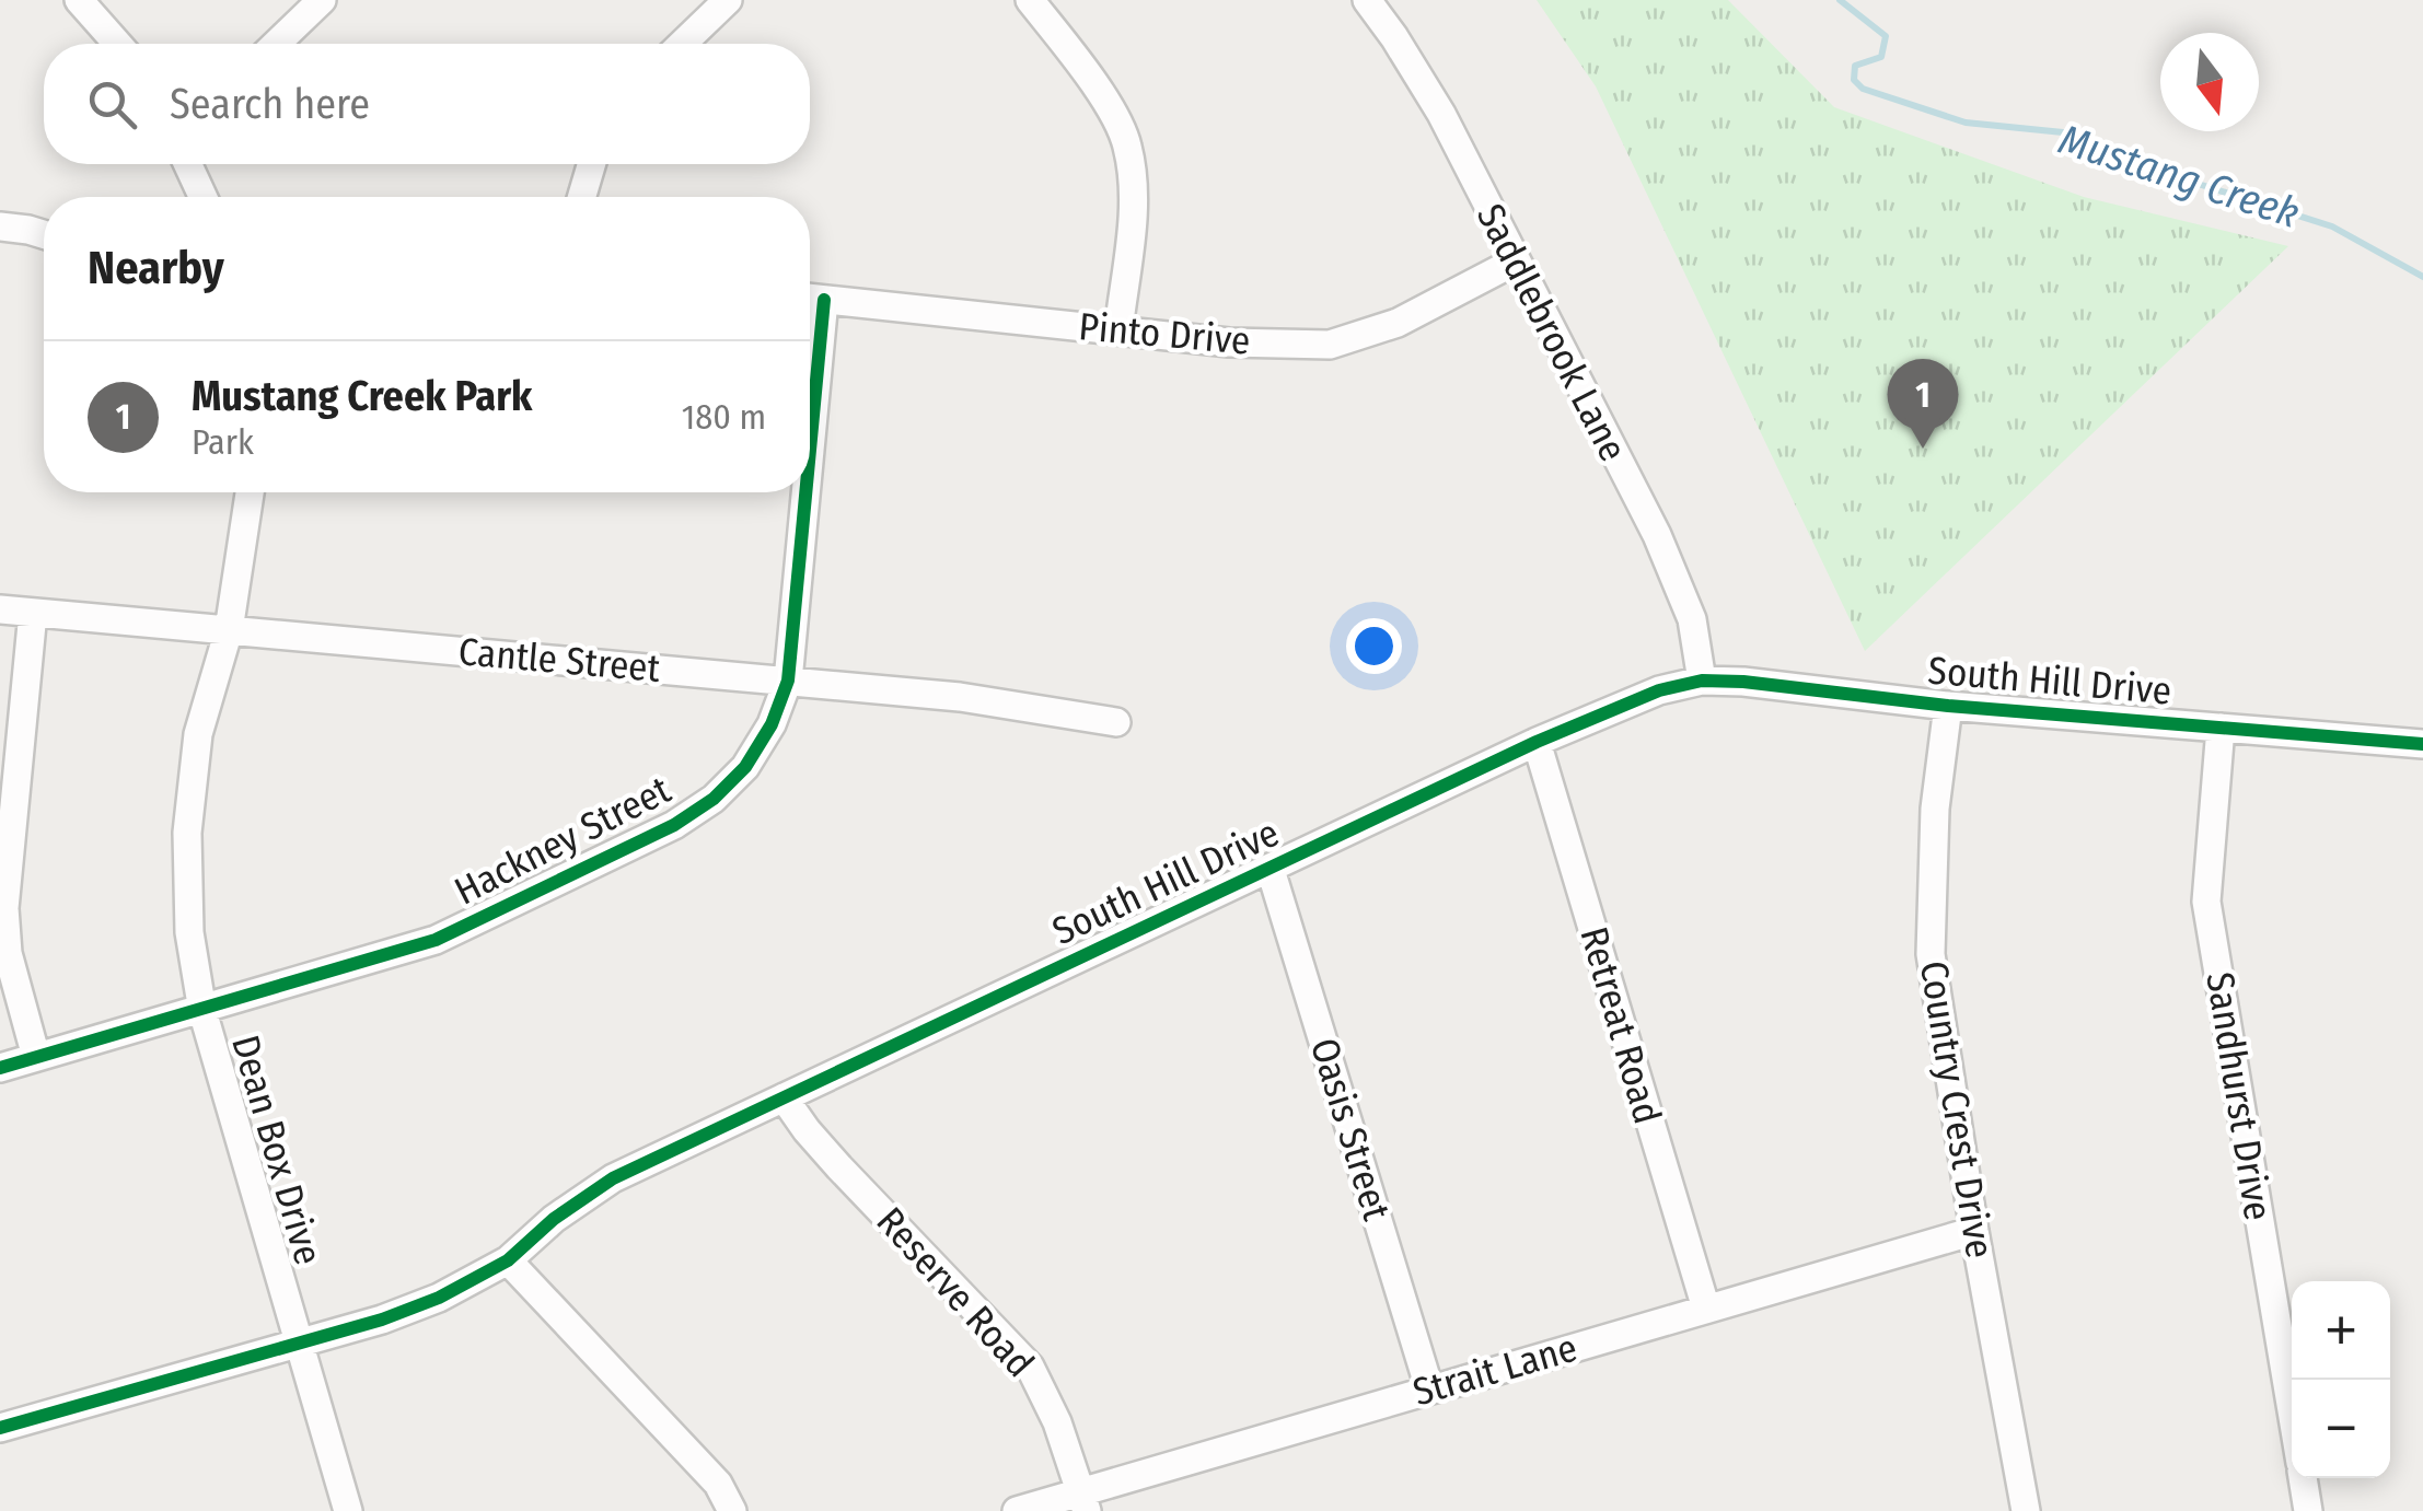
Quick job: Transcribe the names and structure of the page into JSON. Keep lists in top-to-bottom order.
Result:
{
  "streets": {
    "street": [
      "Saddlebrook Lane",
      "Pinto Drive",
      "Cantle Street",
      "South Hill Drive",
      "Hackney Street",
      "Retreat Road",
      "Sandhurst Drive",
      "Country Crest Drive",
      "Oasis Street",
      "Dean Box Drive",
      "Reserve Road",
      "Strait Lane"
    ]
  },
  "crossings": [
    ["Saddlebrook Lane", "Pinto Drive"],
    ["Saddlebrook Lane", "South Hill Drive"],
    ["Cantle Street", "Hackney Street"],
    ["Cantle Street", "Dean Box Drive"],
    ["South Hill Drive", "Retreat Road"],
    ["South Hill Drive", "Sandhurst Drive"],
    ["South Hill Drive", "Country Crest Drive"],
    ["South Hill Drive", "Oasis Street"],
    ["South Hill Drive", "Dean Box Drive"],
    ["South Hill Drive", "Reserve Road"],
    ["Hackney Street", "Dean Box Drive"],
    ["Retreat Road", "Strait Lane"],
    ["Country Crest Drive", "Strait Lane"],
    ["Oasis Street", "Strait Lane"],
    ["Reserve Road", "Strait Lane"]
  ],
  "water": ["Mustang Creek"],
  "north": "bottom",
  "page": {
    "search": "Search here",
    "heading": "Nearby",
    "list": [
      {
        "mark": "1",
        "name": "Mustang Creek Park",
        "note": "Park",
        "value": "180 m"
      }
    ],
    "pins": "1",
    "map_buttons": ["+", "−"]
  }
}
